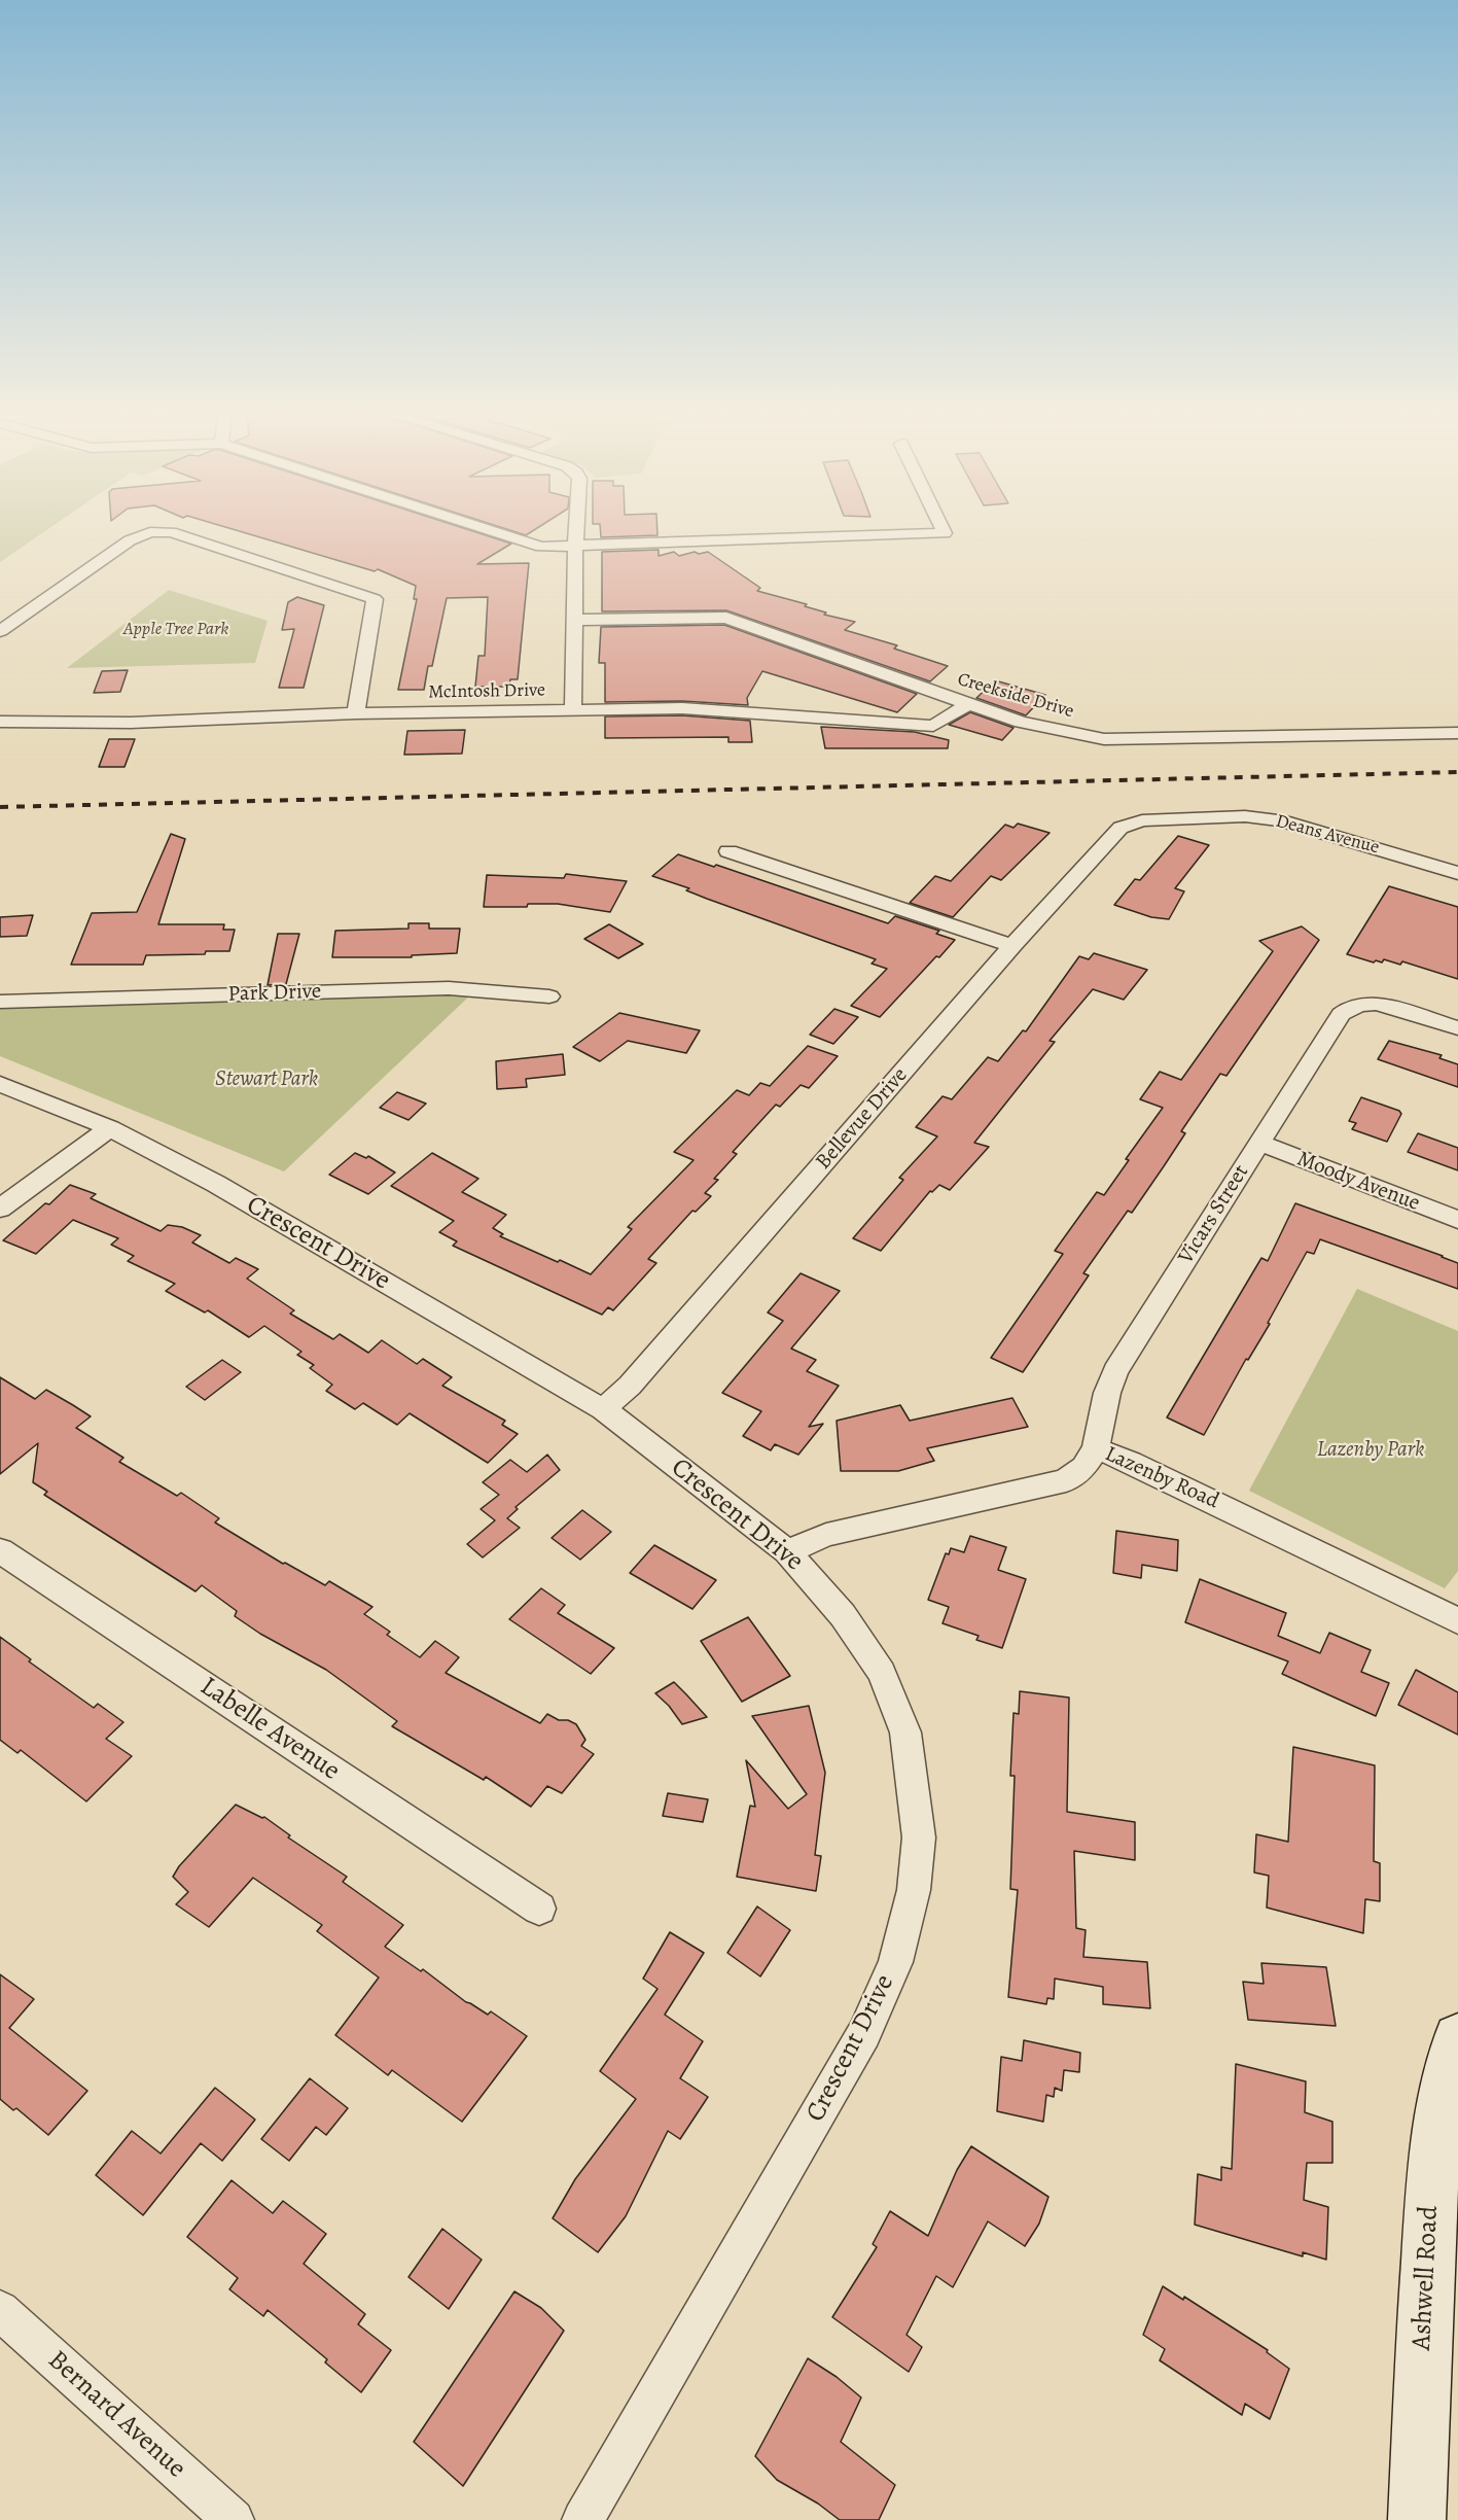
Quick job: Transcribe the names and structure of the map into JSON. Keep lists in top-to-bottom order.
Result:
{
  "streets": {
    "street": [
      "McIntosh Drive",
      "Creekside Drive",
      "Deans Avenue",
      "Park Drive",
      "Bellevue Drive",
      "Moody Avenue",
      "Vicars Street",
      "Crescent Drive",
      "Lazenby Road",
      "Labelle Avenue",
      "Ashwell Road",
      "Bernard Avenue"
    ]
  },
  "crossings": [
    ["McIntosh Drive", "Creekside Drive"],
    ["Deans Avenue", "Bellevue Drive"],
    ["Bellevue Drive", "Crescent Drive"],
    ["Moody Avenue", "Vicars Street"],
    ["Vicars Street", "Lazenby Road"],
    ["Crescent Drive", "Lazenby Road"]
  ],
  "parks": ["Apple Tree Park", "Stewart Park", "Lazenby Park"]
}
